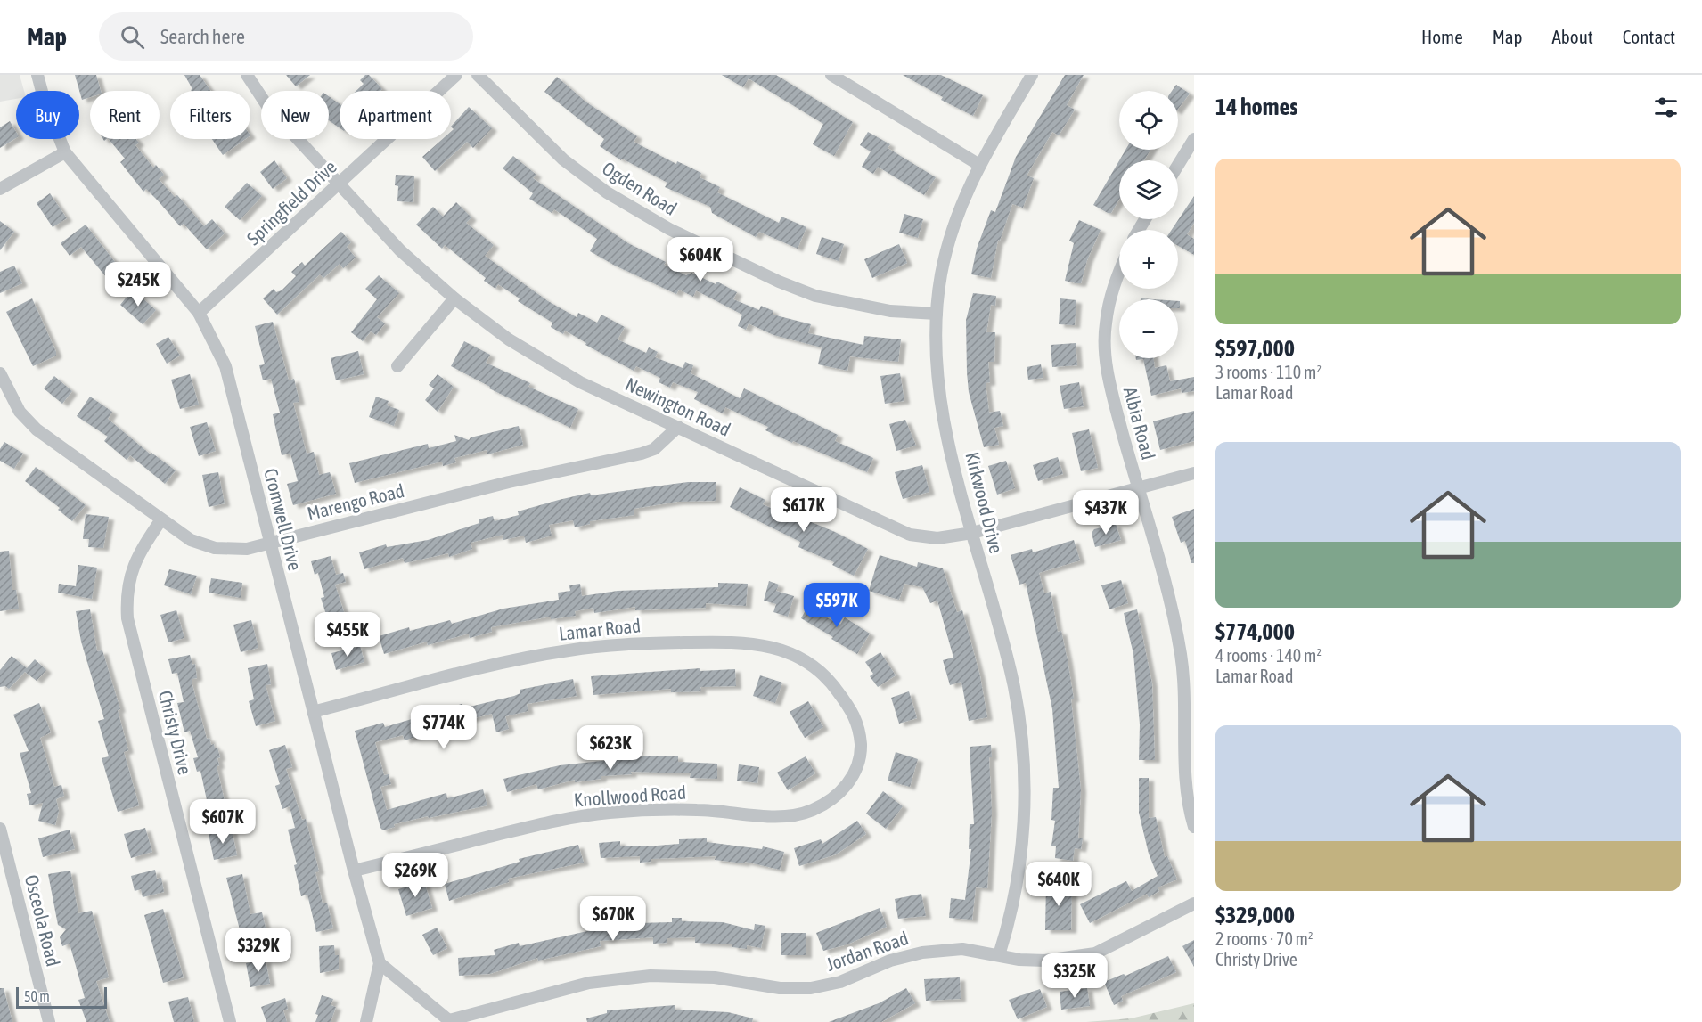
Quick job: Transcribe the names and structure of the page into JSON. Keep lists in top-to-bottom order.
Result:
{
  "streets": {
    "street": [
      "Ogden Road",
      "Springfield Drive",
      "Newington Road",
      "Albia Road",
      "Marengo Road",
      "Kirkwood Drive",
      "Cromwell Drive",
      "Lamar Road",
      "Christy Drive",
      "Knollwood Road",
      "Osceola Road",
      "Jordan Road"
    ]
  },
  "crossings": [
    ["Ogden Road", "Kirkwood Drive"],
    ["Springfield Drive", "Newington Road"],
    ["Springfield Drive", "Cromwell Drive"],
    ["Newington Road", "Albia Road"],
    ["Newington Road", "Marengo Road"],
    ["Newington Road", "Kirkwood Drive"],
    ["Marengo Road", "Cromwell Drive"],
    ["Marengo Road", "Christy Drive"],
    ["Kirkwood Drive", "Jordan Road"],
    ["Cromwell Drive", "Lamar Road"],
    ["Cromwell Drive", "Knollwood Road"],
    ["Lamar Road", "Knollwood Road"]
  ],
  "scale_bar": "50 m",
  "page": {
    "header": "Map",
    "search": "Search here",
    "nav": [
      "Home",
      "Map",
      "About",
      "Contact"
    ],
    "heading": "14 homes",
    "map_buttons": ["+", "−"],
    "chip": [
      "Buy",
      "Rent",
      "Filters",
      "New",
      "Apartment"
    ],
    "list": [
      {
        "name": "$597,000",
        "note": "3 rooms · 110 m² · Lamar Road"
      },
      {
        "name": "$774,000",
        "note": "4 rooms · 140 m² · Lamar Road"
      },
      {
        "name": "$329,000",
        "note": "2 rooms · 70 m² · Christy Drive"
      }
    ],
    "price": [
      "$604K",
      "$245K",
      "$617K",
      "$437K",
      "$597K",
      "$455K",
      "$774K",
      "$623K",
      "$607K",
      "$269K",
      "$640K",
      "$670K",
      "$329K",
      "$325K"
    ],
    "scale": "50 m"
  }
}
